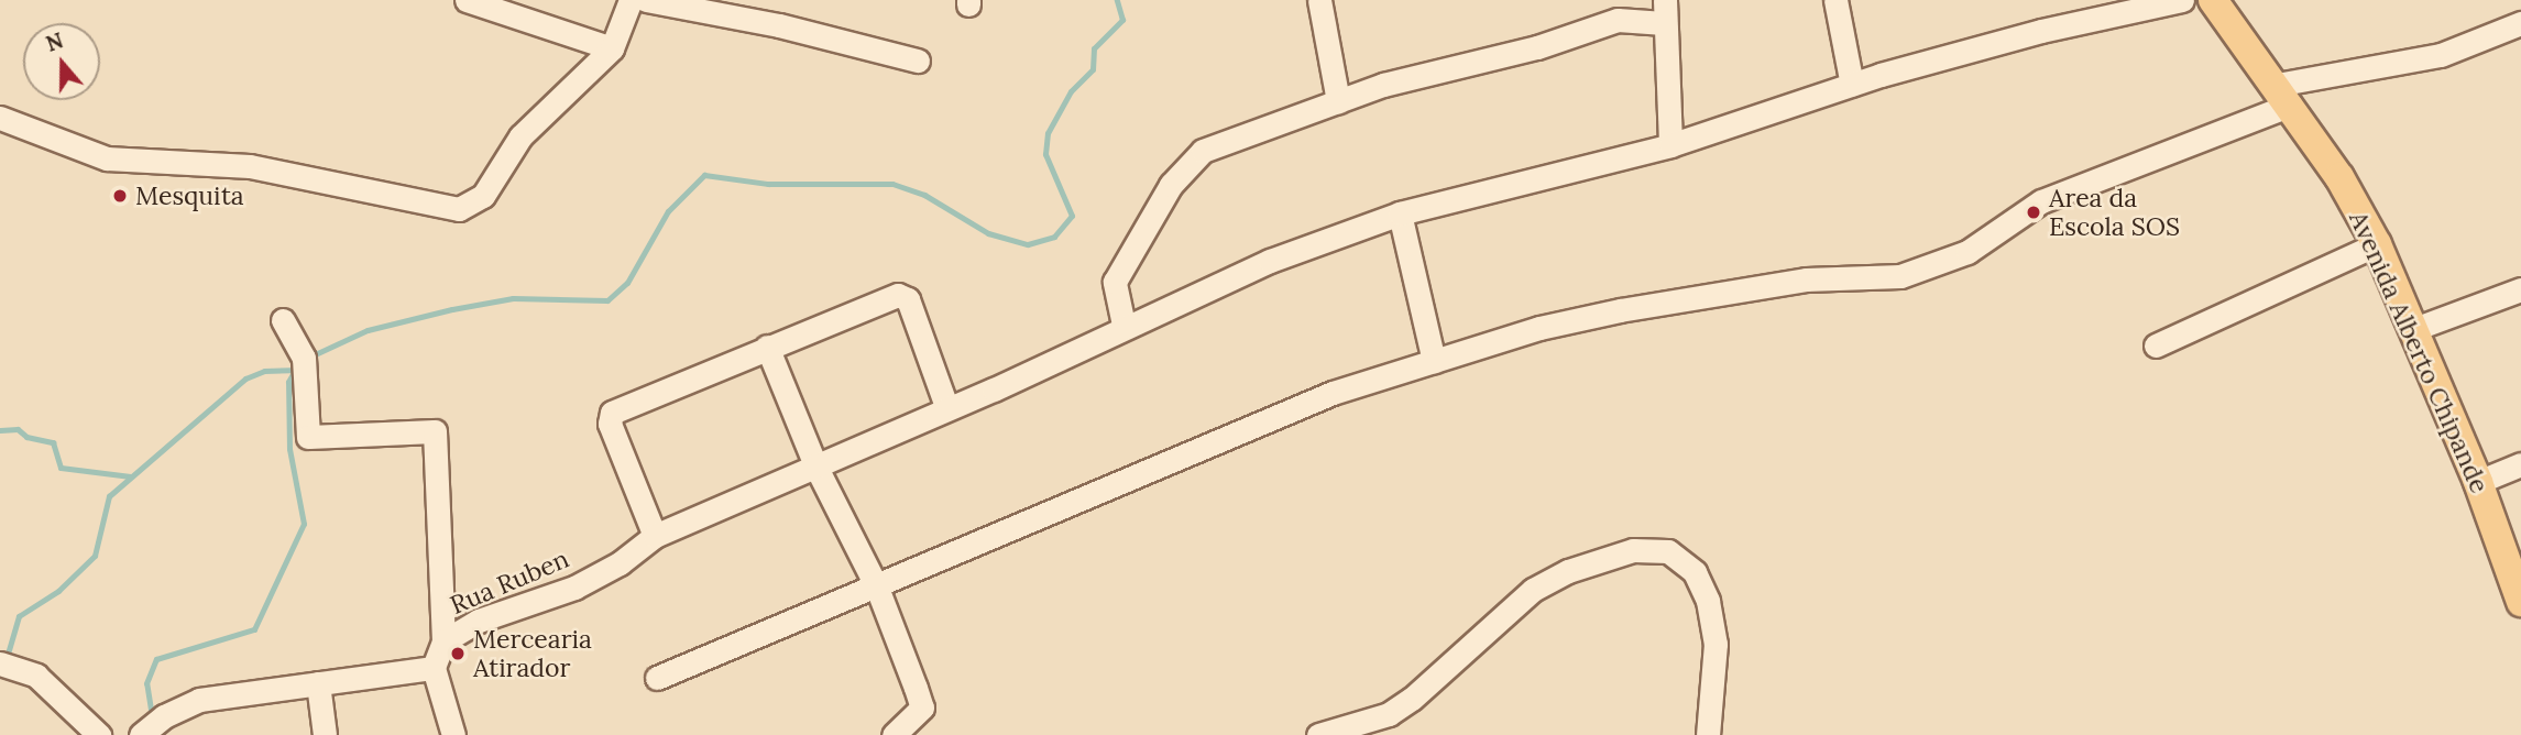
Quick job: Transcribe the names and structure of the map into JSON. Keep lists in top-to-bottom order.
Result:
{
  "streets": {
    "main road": ["Avenida Alberto Chipande"],
    "street": ["Rua Ruben"]
  },
  "places": ["Mesquita", "Area da Escola SOS", "Mercearia Atirador"],
  "north": "top"
}
